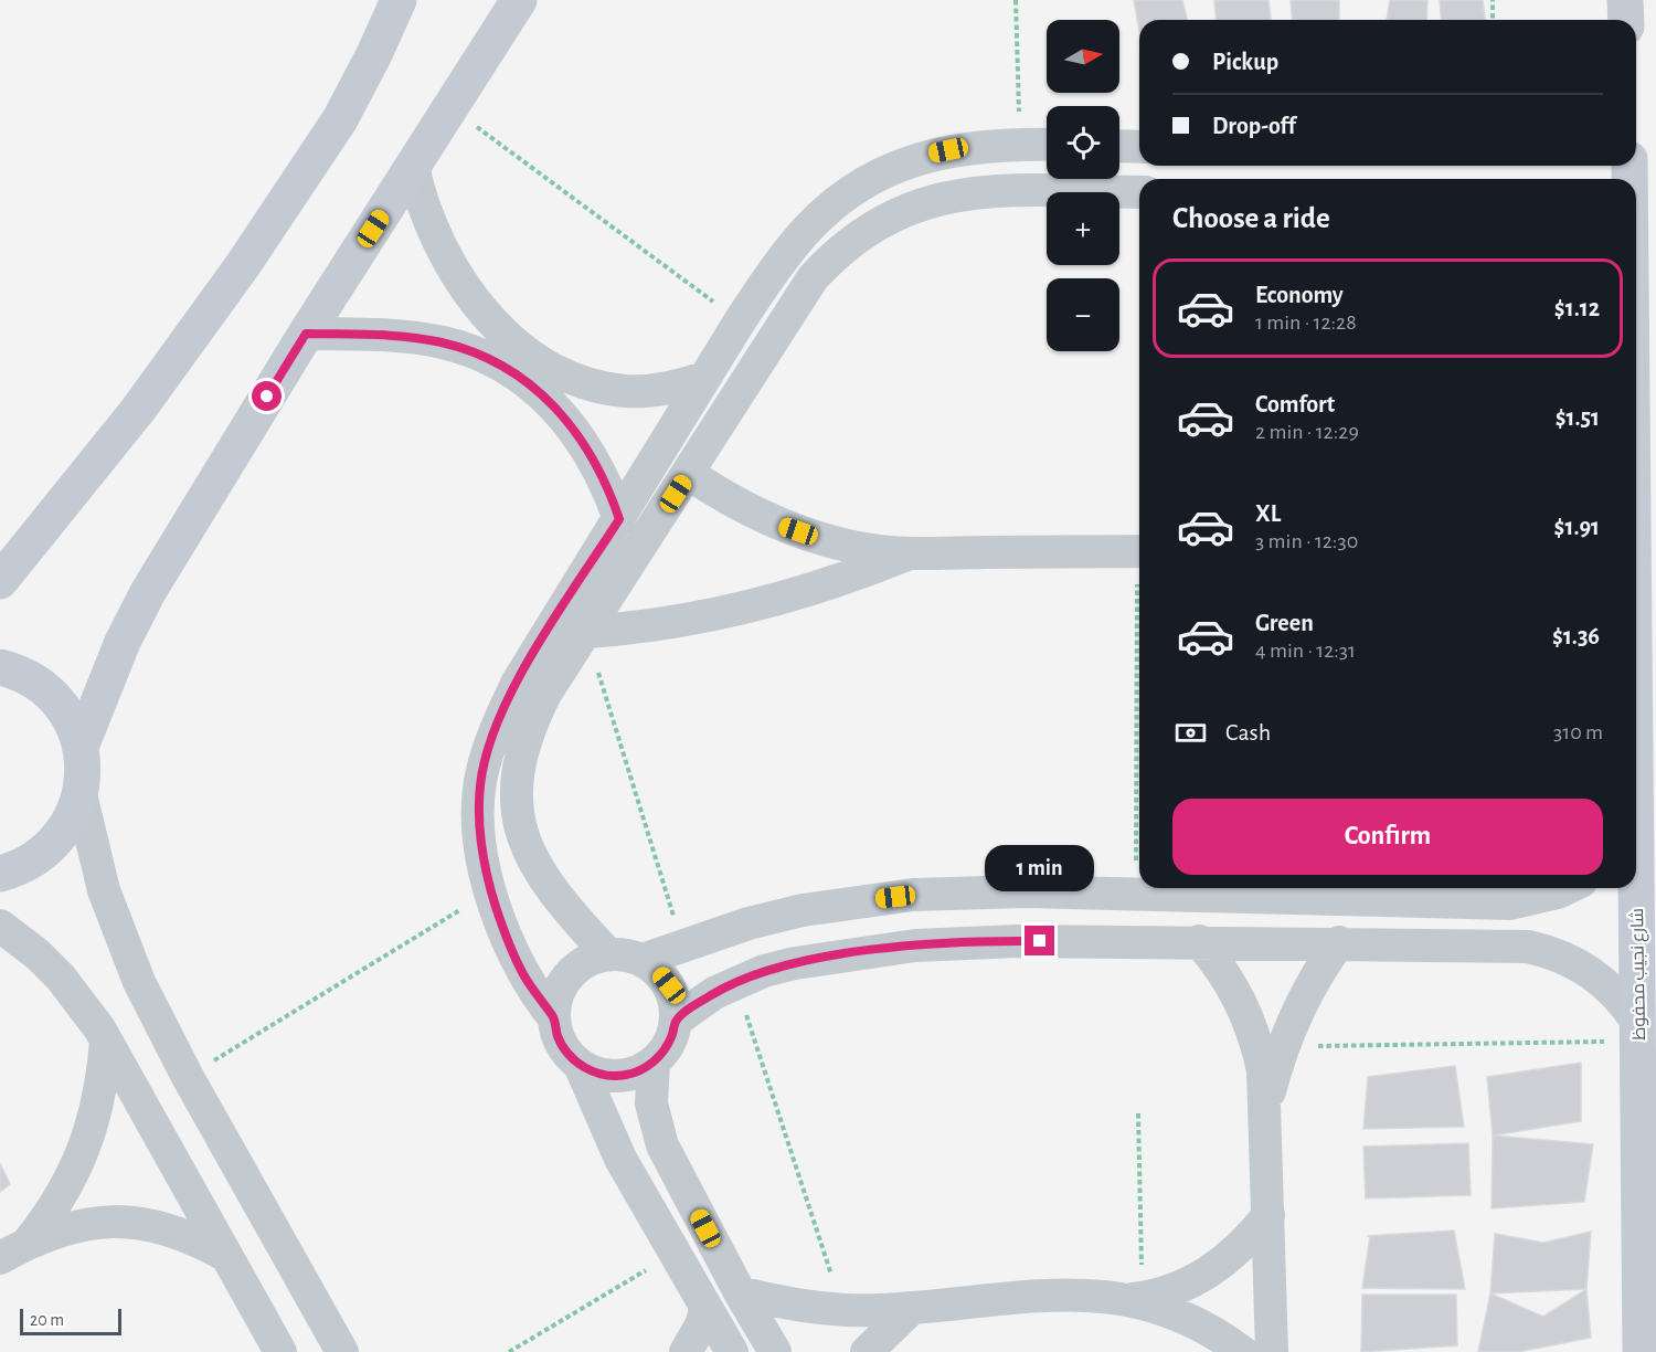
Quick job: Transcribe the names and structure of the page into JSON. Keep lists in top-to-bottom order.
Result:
{
  "streets": {
    "street": ["شارع نجيب محفوظ"]
  },
  "scale_bar": "20 m",
  "north": "right",
  "page": {
    "map_buttons": ["+", "−"],
    "banner": ["Pickup", "Drop-off"],
    "heading": "Choose a ride",
    "list": [
      {
        "name": "Economy",
        "note": "1 min · 12:28",
        "value": "$1.12"
      },
      {
        "name": "Comfort",
        "note": "2 min · 12:29",
        "value": "$1.51"
      },
      {
        "name": "XL",
        "note": "3 min · 12:30",
        "value": "$1.91"
      },
      {
        "name": "Green",
        "note": "4 min · 12:31",
        "value": "$1.36"
      }
    ],
    "pay": ["Cash", "310 m"],
    "buttons": "Confirm",
    "bubble": "1 min",
    "scale": "20 m"
  }
}
